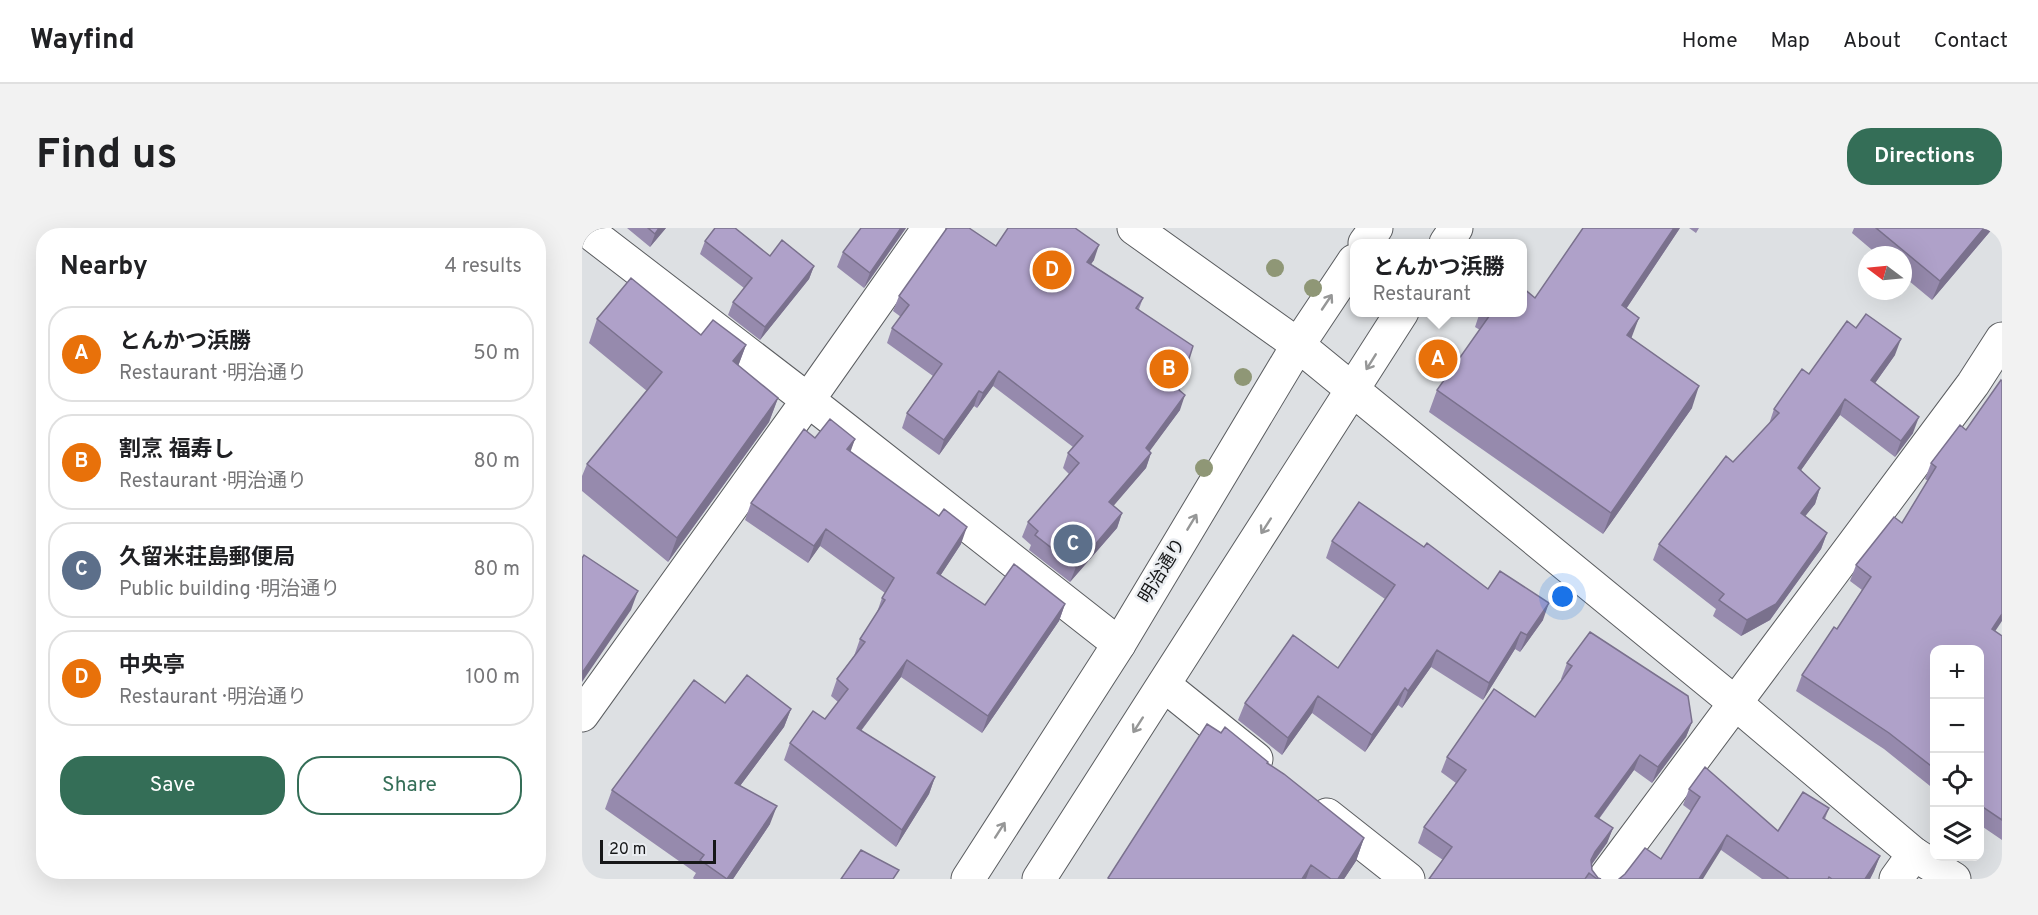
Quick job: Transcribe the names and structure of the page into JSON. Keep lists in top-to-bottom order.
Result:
{
  "streets": {
    "street": ["明治通り"]
  },
  "scale_bar": "20 m",
  "north": "left",
  "page": {
    "header": "Wayfind",
    "nav": [
      "Home",
      "Map",
      "About",
      "Contact"
    ],
    "buttons": [
      "Directions",
      ["Save", "Share"]
    ],
    "title": "Find us",
    "heading": ["Nearby", "4 results"],
    "popup": ["とんかつ浜勝", "Restaurant"],
    "pins": [
      "D",
      "A",
      "B",
      "C"
    ],
    "list": [
      {
        "mark": "A",
        "name": "とんかつ浜勝",
        "note": "Restaurant · 明治通り",
        "value": "50 m"
      },
      {
        "mark": "B",
        "name": "割烹 福寿し",
        "note": "Restaurant · 明治通り",
        "value": "80 m"
      },
      {
        "mark": "C",
        "name": "久留米荘島郵便局",
        "note": "Public building · 明治通り",
        "value": "80 m"
      },
      {
        "mark": "D",
        "name": "中央亭",
        "note": "Restaurant · 明治通り",
        "value": "100 m"
      }
    ],
    "map_buttons": ["+", "−"],
    "scale": "20 m"
  }
}
